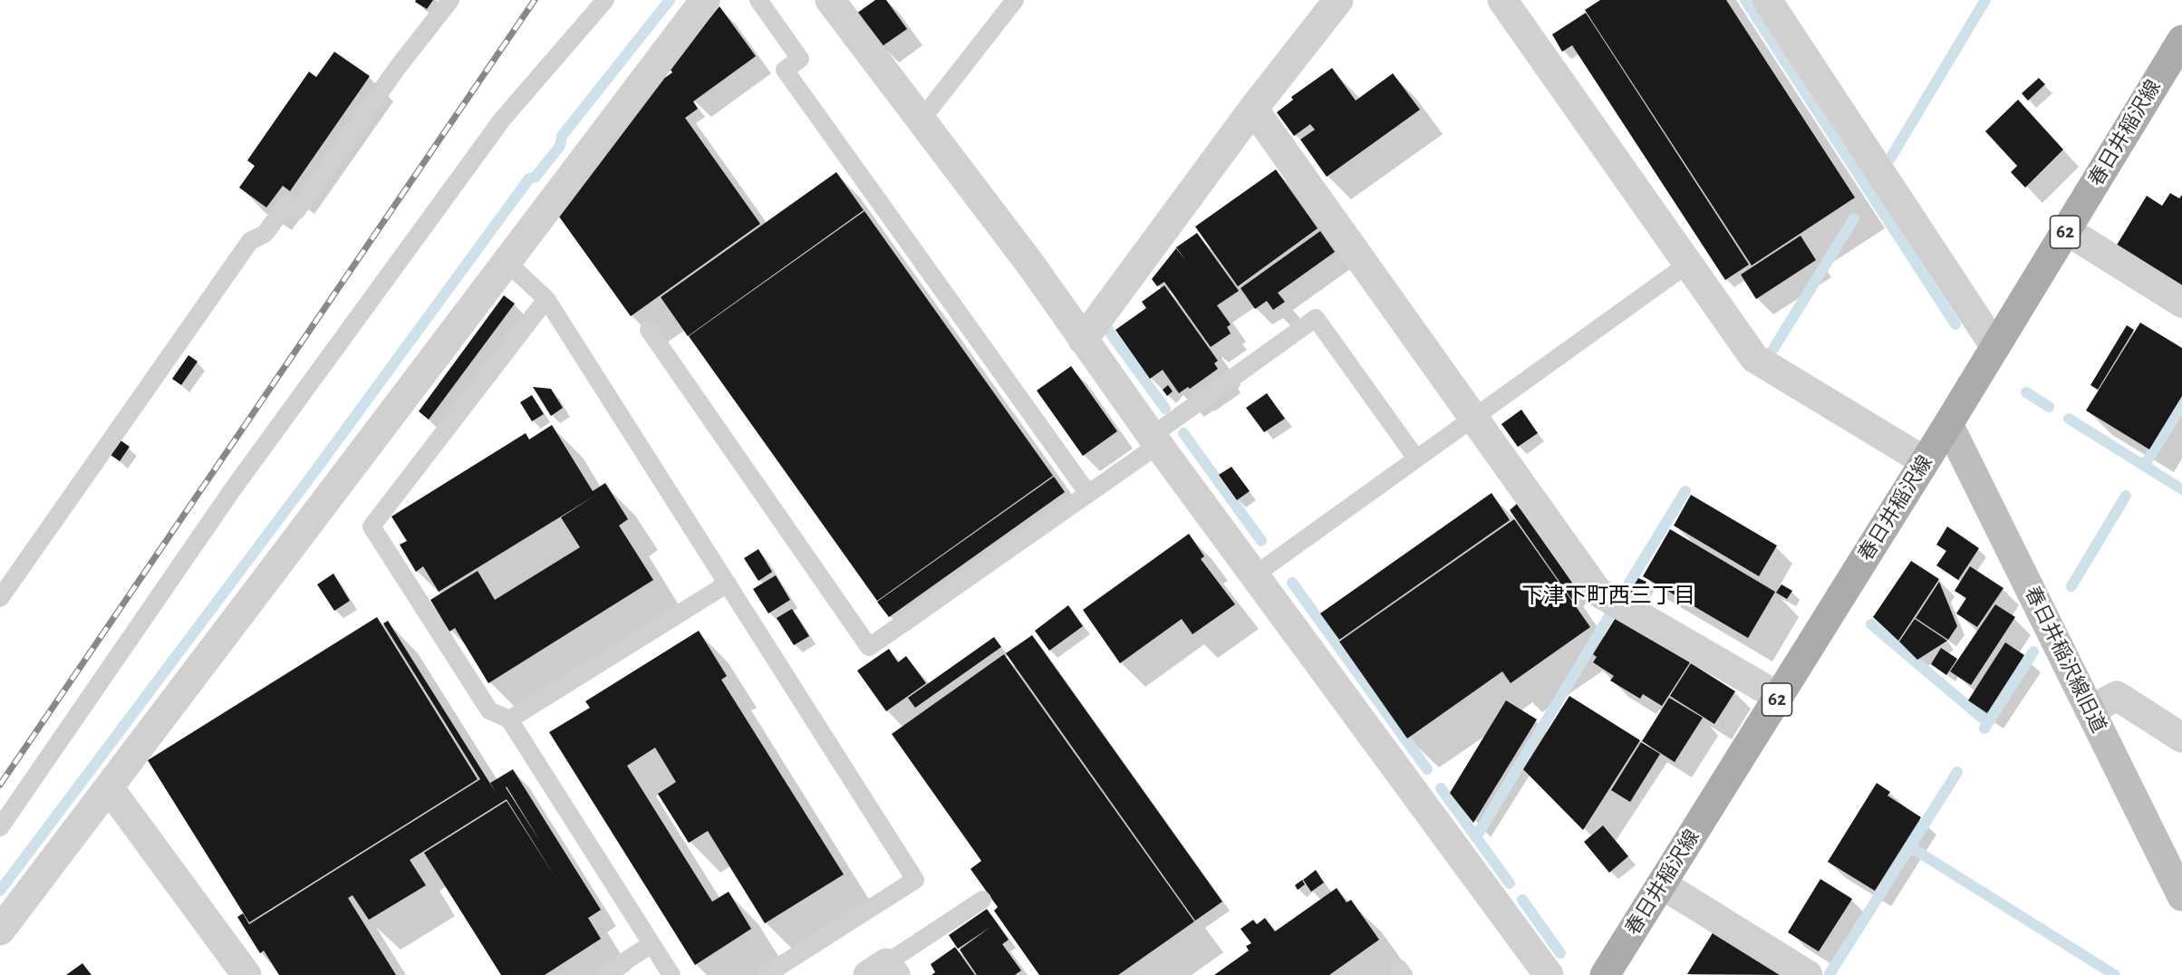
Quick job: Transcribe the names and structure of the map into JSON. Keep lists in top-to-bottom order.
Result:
{
  "streets": {
    "main road": ["春日井稲沢線", "62"],
    "street": ["春日井稲沢線旧道"]
  },
  "crossings": [
    ["春日井稲沢線", "春日井稲沢線旧道"]
  ],
  "districts": ["下津下町西三丁目"]
}
